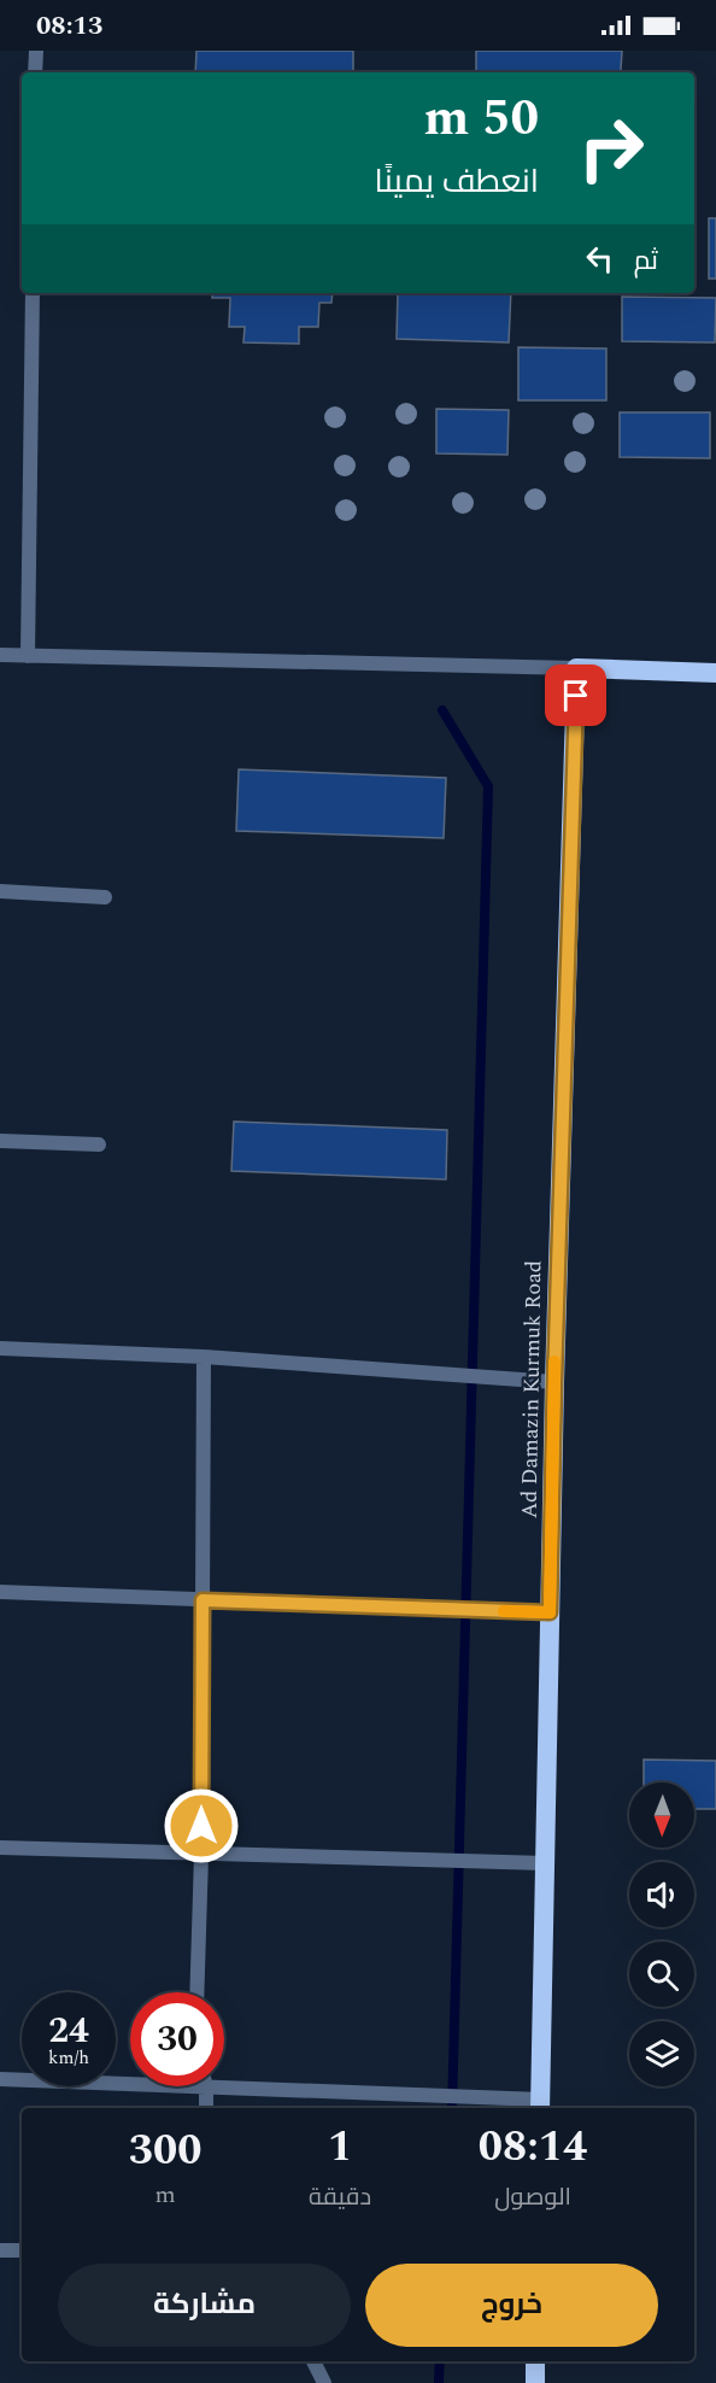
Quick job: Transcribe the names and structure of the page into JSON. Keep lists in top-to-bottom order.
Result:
{
  "streets": {
    "highway": ["Ad Damazin Kurmuk Road"]
  },
  "north": "bottom",
  "page": {
    "status": "08:13",
    "turn": ["50 m", "انعطف يمينًا"],
    "then": "ثم",
    "speed": "24 km/h",
    "limit": "30",
    "eta": [
      "08:14",
      "الوصول",
      "1",
      "دقيقة",
      "300",
      "m"
    ],
    "buttons": ["خروج", "مشاركة"]
  }
}
